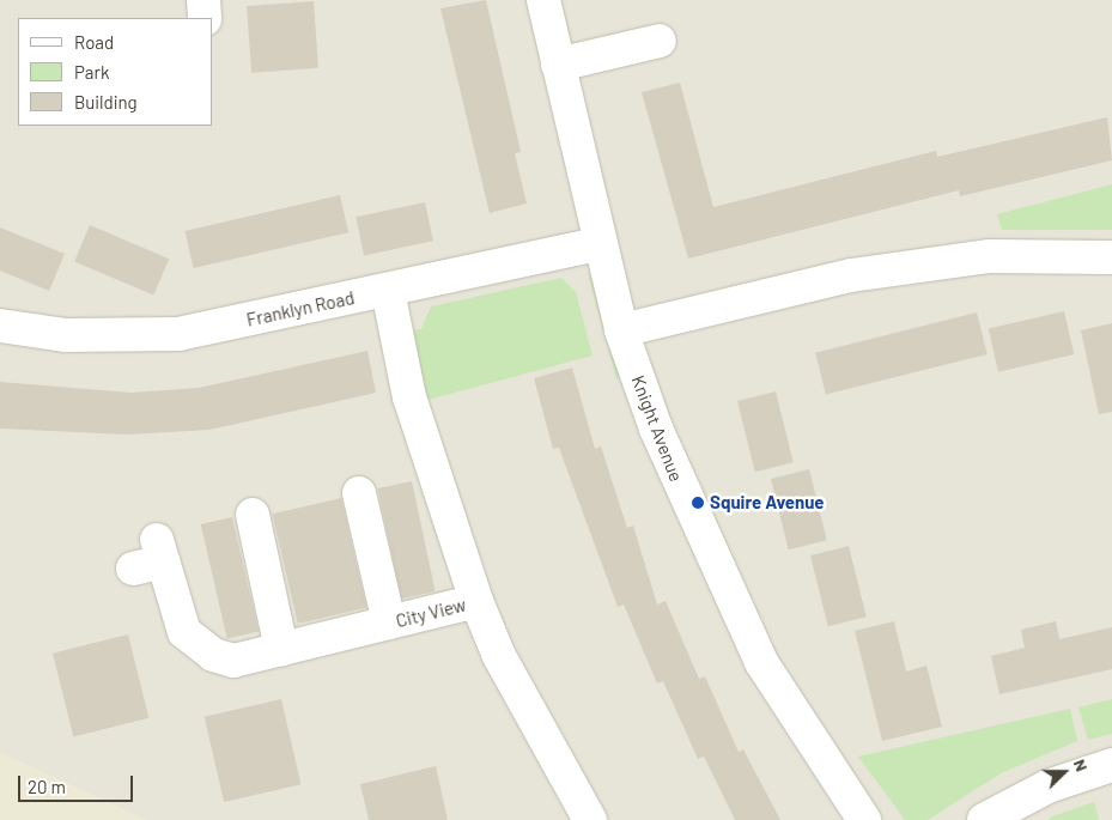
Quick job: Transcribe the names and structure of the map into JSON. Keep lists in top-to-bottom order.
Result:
{
  "streets": {
    "street": ["Franklyn Road", "Knight Avenue", "City View"]
  },
  "crossings": [
    ["Franklyn Road", "Knight Avenue"],
    ["Franklyn Road", "City View"]
  ],
  "places": ["Squire Avenue"],
  "legend": ["Road", "Park", "Building"],
  "scale_bar": "20 m",
  "north": "right"
}
